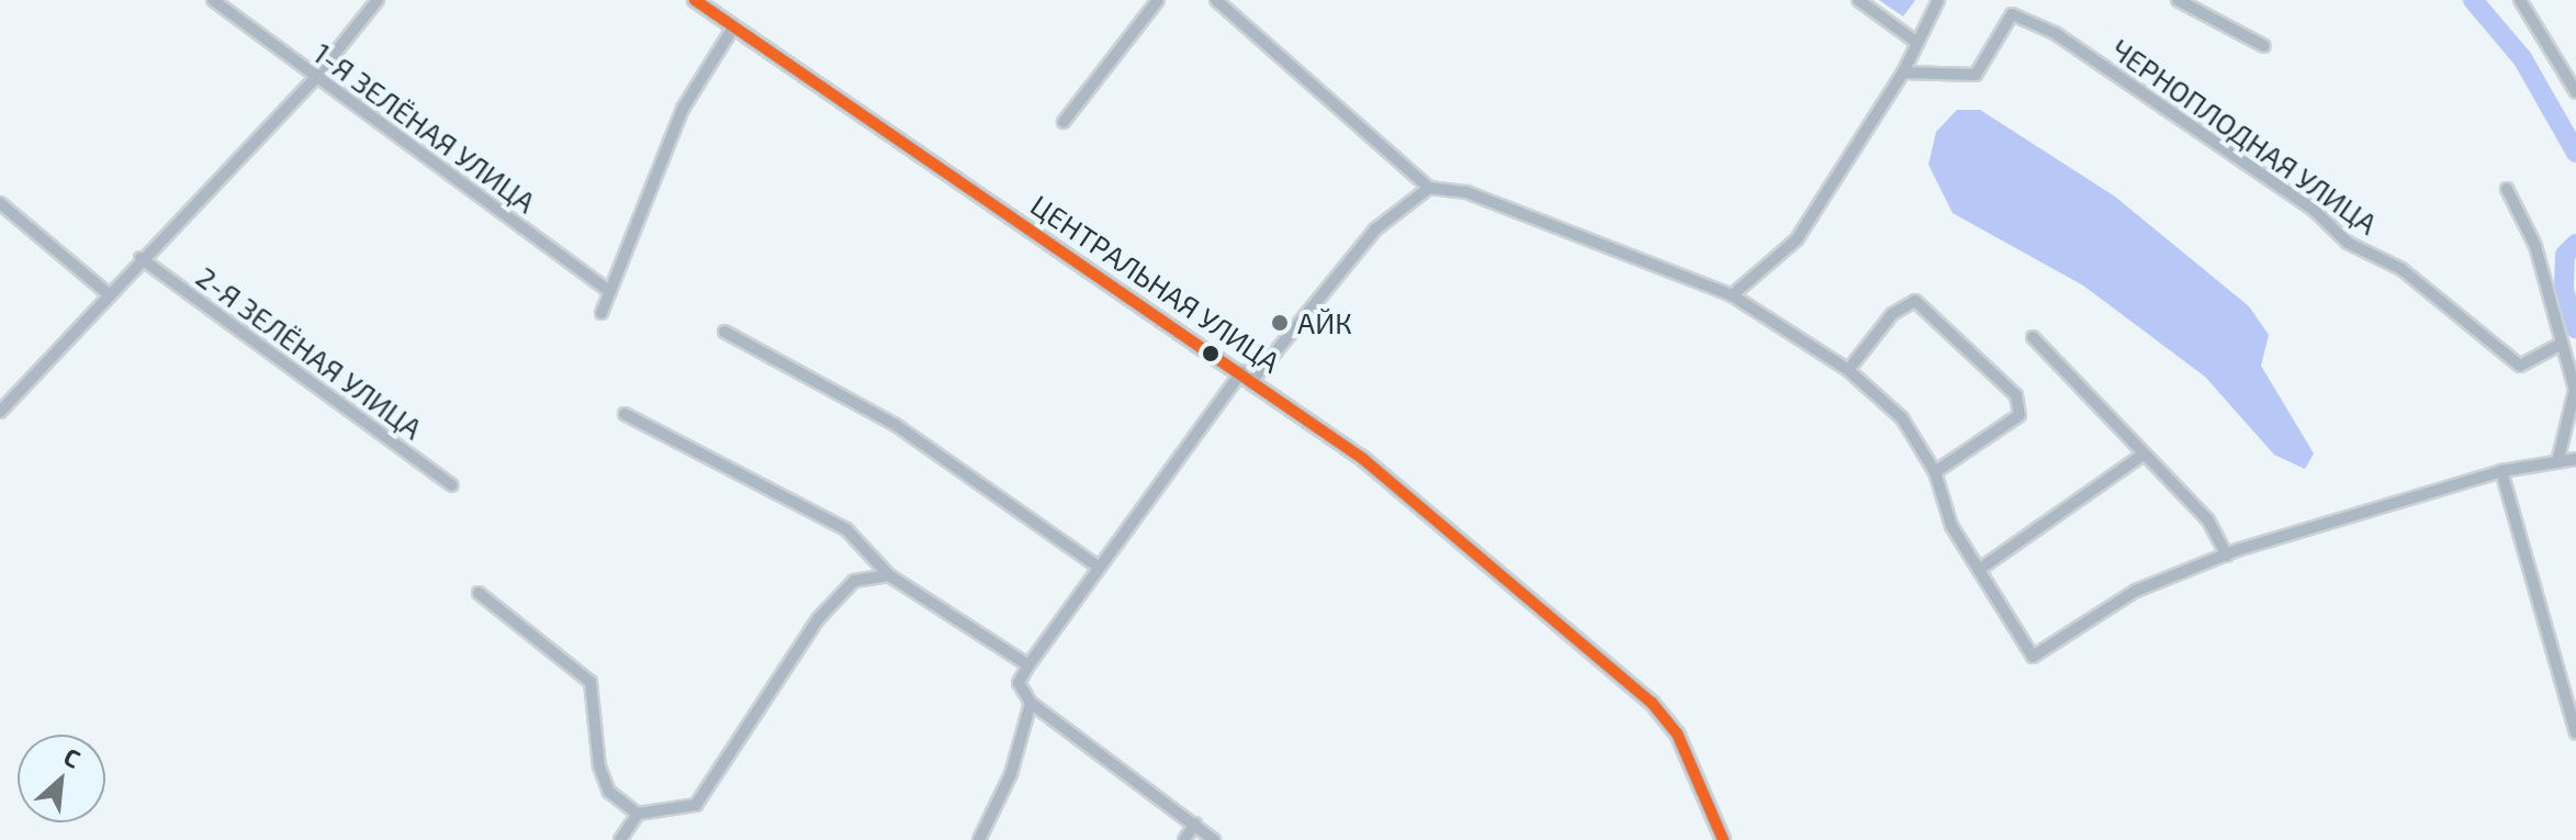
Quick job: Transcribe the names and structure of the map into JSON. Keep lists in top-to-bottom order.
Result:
{
  "streets": {
    "street": [
      "1-Я ЗЕЛЁНАЯ УЛИЦА",
      "ЧЕРНОПЛОДНАЯ УЛИЦА",
      "ЦЕНТРАЛЬНАЯ УЛИЦА",
      "2-Я ЗЕЛЁНАЯ УЛИЦА"
    ]
  },
  "places": ["АЙК"],
  "north": "top right"
}
